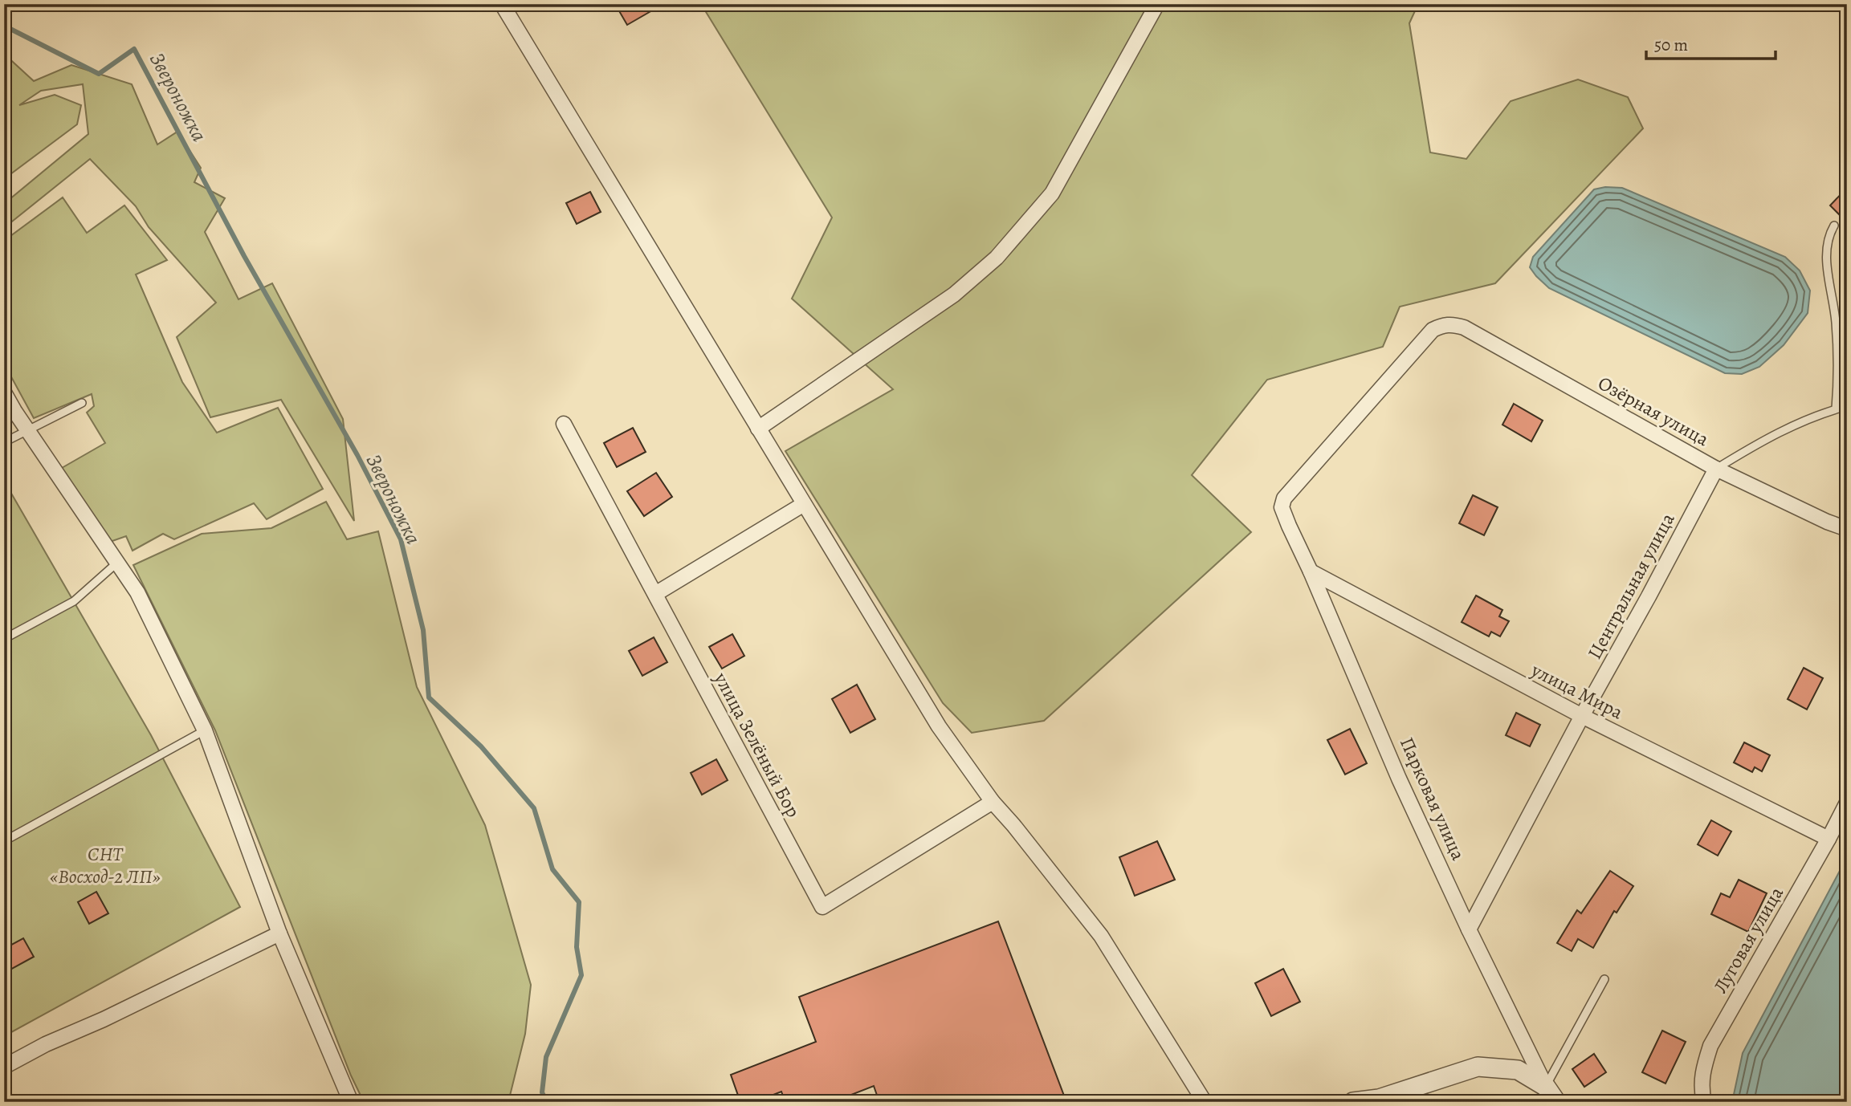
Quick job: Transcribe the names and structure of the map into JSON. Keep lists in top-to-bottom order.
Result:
{
  "streets": {
    "street": [
      "Озёрная улица",
      "Центральная улица",
      "улица Мира",
      "улица Зелёный Бор",
      "Парковая улица",
      "Луговая улица"
    ]
  },
  "crossings": [
    ["Озёрная улица", "Центральная улица"],
    ["Озёрная улица", "Парковая улица"],
    ["Центральная улица", "улица Мира"],
    ["Центральная улица", "Парковая улица"],
    ["улица Мира", "Парковая улица"],
    ["улица Мира", "Луговая улица"]
  ],
  "water": ["Звероножка"],
  "parks": ["СНТ «Восход-2 ЛП»"],
  "scale_bar": "50 m"
}
